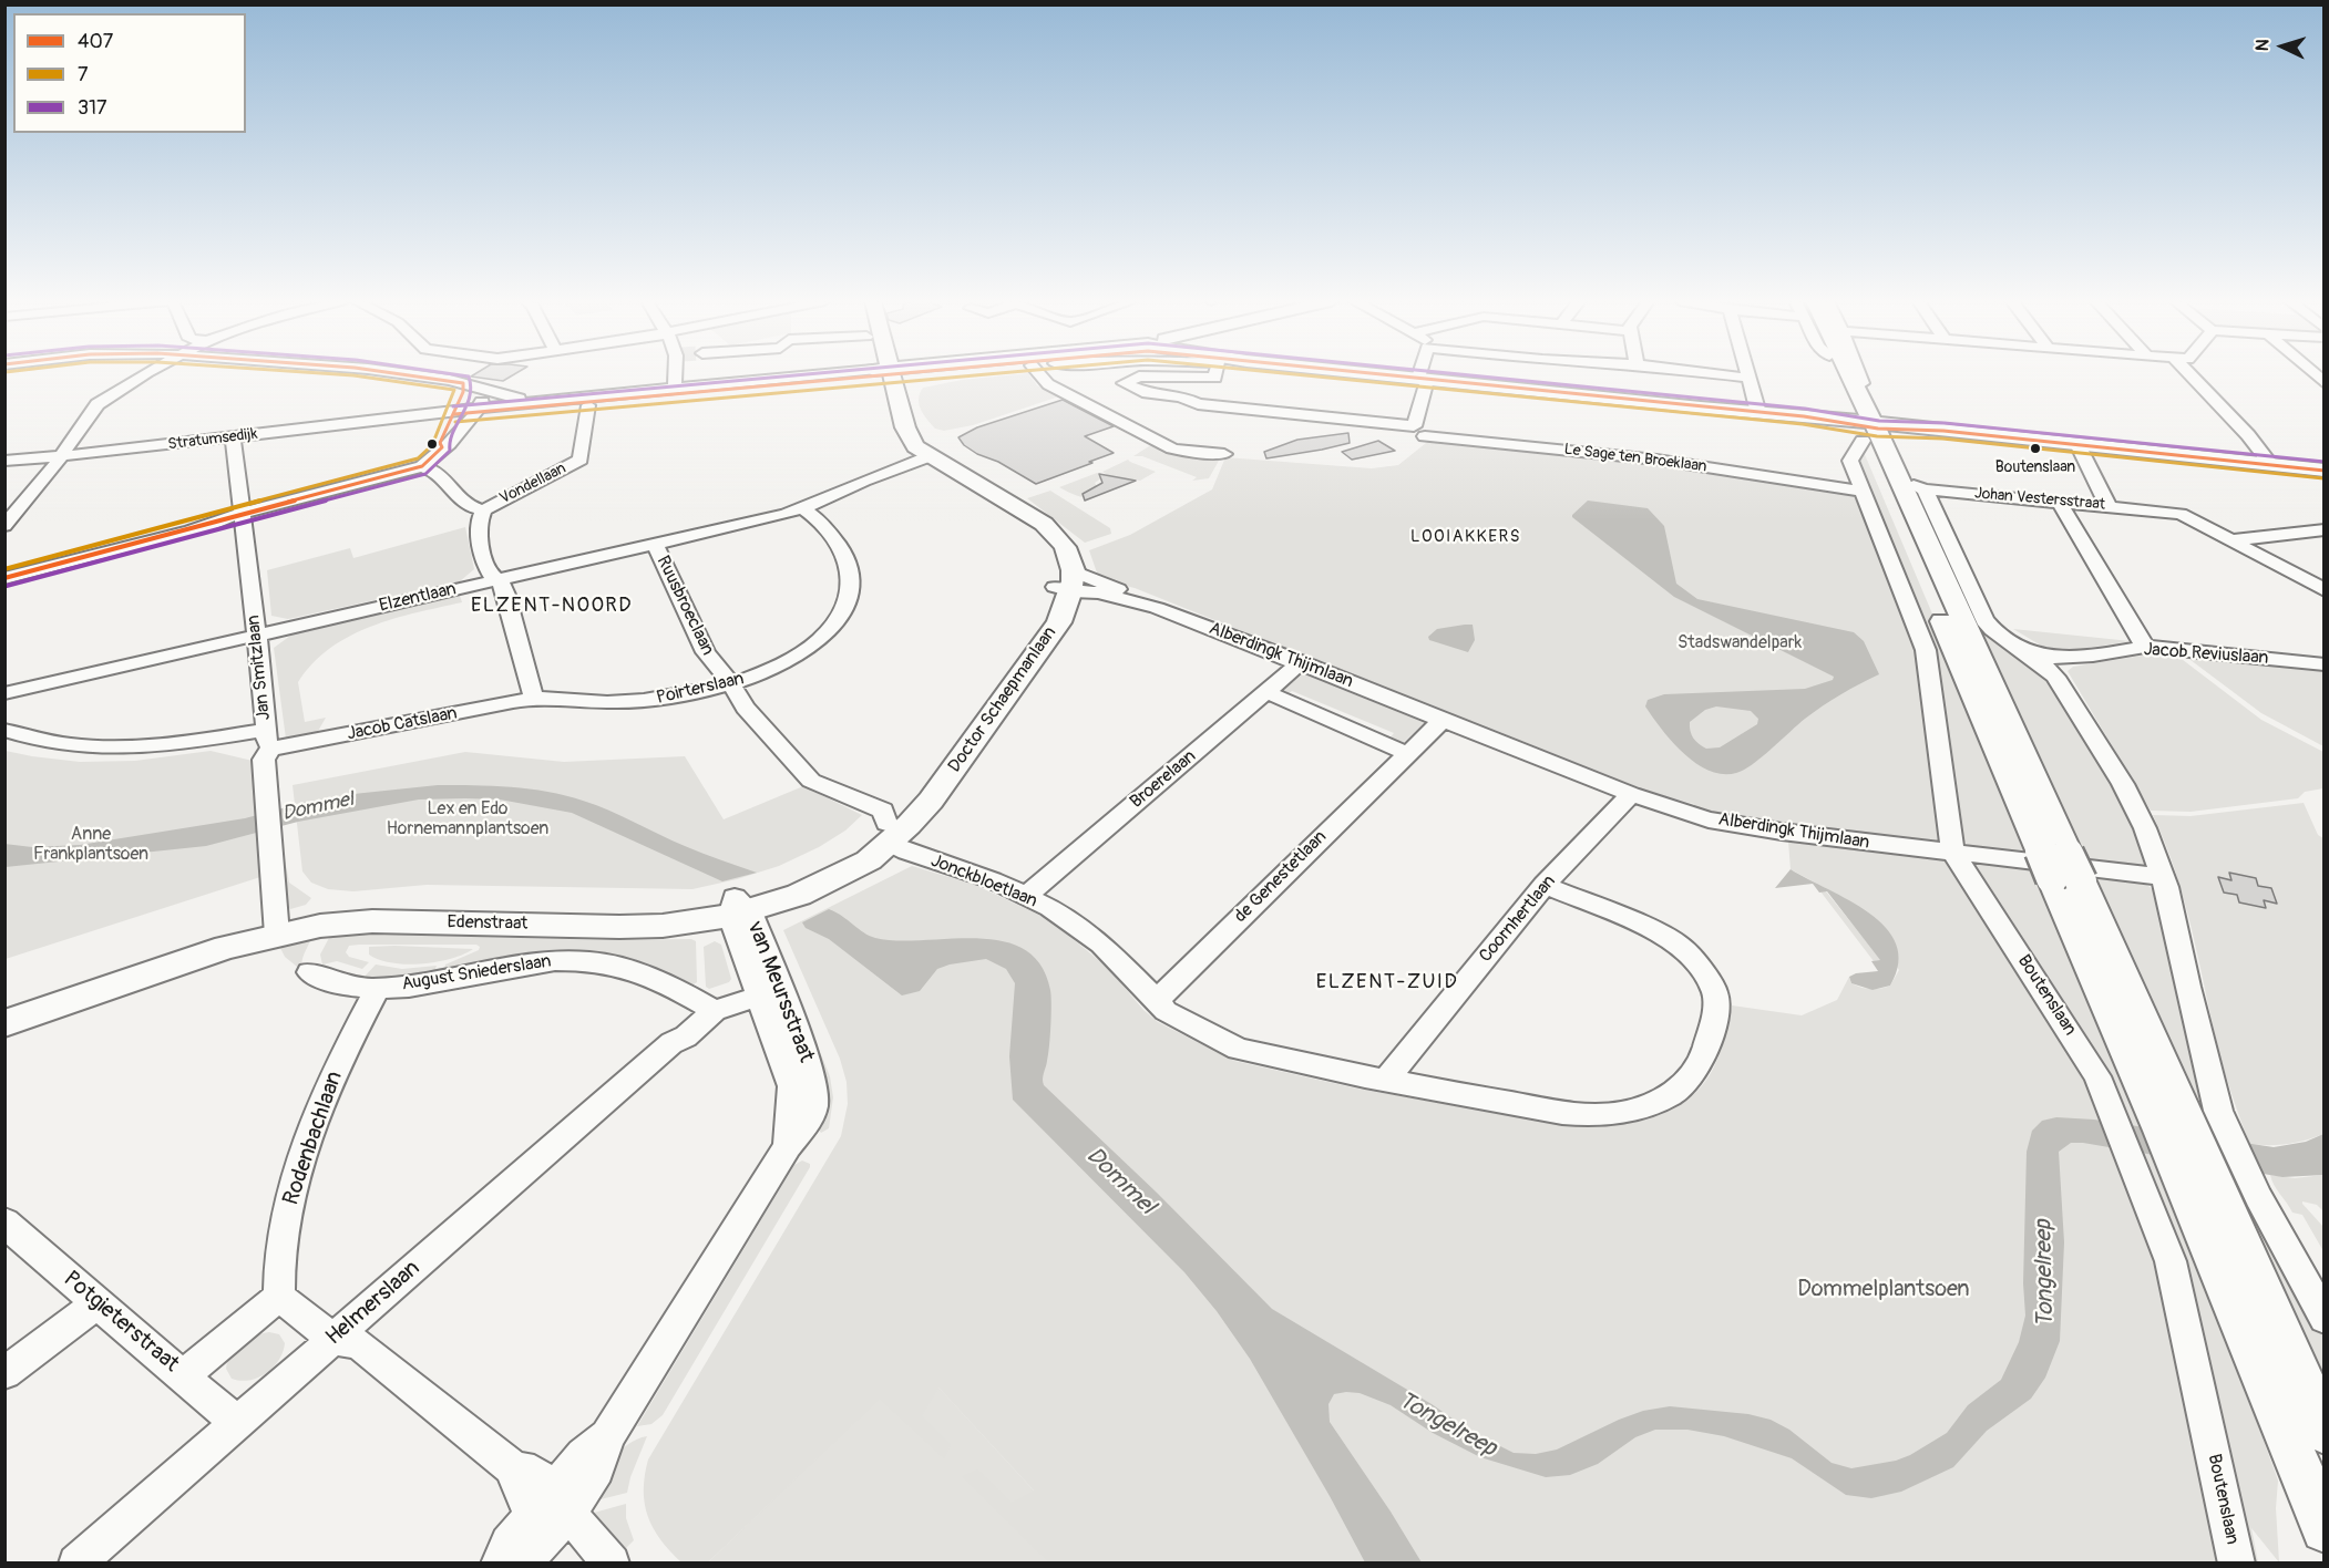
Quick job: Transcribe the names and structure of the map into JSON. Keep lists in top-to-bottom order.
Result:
{
  "streets": {
    "main road": ["Stratumsedijk", "Doctor Schaepmanlaan", "Edenstraat"],
    "street": [
      "Le Sage ten Broeklaan",
      "Vondellaan",
      "Johan Vestersstraat",
      "Elzentlaan",
      "Ruusbroeclaan",
      "Jacob Reviuslaan",
      "Alberdingk Thijmlaan",
      "Jan Smitzlaan",
      "Poirterslaan",
      "Jacob Catslaan",
      "Broerelaan",
      "de Genestetlaan",
      "Jonckbloetlaan",
      "Coornhertlaan",
      "August Sniederslaan",
      "van Meursstraat",
      "Boutenslaan",
      "Rodenbachlaan",
      "Helmerslaan",
      "Potgieterstraat"
    ]
  },
  "crossings": [
    ["Stratumsedijk", "Vondellaan"],
    ["Stratumsedijk", "Jan Smitzlaan"],
    ["Le Sage ten Broeklaan", "Boutenslaan"],
    ["Vondellaan", "Elzentlaan"],
    ["Vondellaan", "Poirterslaan"],
    ["Vondellaan", "Jacob Catslaan"],
    ["Elzentlaan", "Ruusbroeclaan"],
    ["Elzentlaan", "Jan Smitzlaan"],
    ["Elzentlaan", "Poirterslaan"],
    ["Ruusbroeclaan", "Poirterslaan"],
    ["Ruusbroeclaan", "Doctor Schaepmanlaan"],
    ["Ruusbroeclaan", "Jonckbloetlaan"],
    ["Alberdingk Thijmlaan", "Doctor Schaepmanlaan"],
    ["Alberdingk Thijmlaan", "Broerelaan"],
    ["Alberdingk Thijmlaan", "Coornhertlaan"],
    ["Alberdingk Thijmlaan", "Boutenslaan"],
    ["Jan Smitzlaan", "Jacob Catslaan"],
    ["Jan Smitzlaan", "Edenstraat"],
    ["Poirterslaan", "Jacob Catslaan"],
    ["Doctor Schaepmanlaan", "Jonckbloetlaan"],
    ["Doctor Schaepmanlaan", "Edenstraat"],
    ["Doctor Schaepmanlaan", "van Meursstraat"],
    ["Broerelaan", "Jonckbloetlaan"],
    ["de Genestetlaan", "Jonckbloetlaan"],
    ["Jonckbloetlaan", "Coornhertlaan"],
    ["Edenstraat", "van Meursstraat"],
    ["August Sniederslaan", "Rodenbachlaan"],
    ["August Sniederslaan", "Helmerslaan"],
    ["van Meursstraat", "Helmerslaan"],
    ["Helmerslaan", "Potgieterstraat"]
  ],
  "districts": ["LOOIAKKERS", "ELZENT-NOORD", "ELZENT-ZUID"],
  "water": ["Dommel", "Tongelreep"],
  "parks": [
    "Stadswandelpark",
    "Lex en Edo Hornemannplantsoen",
    "Anne Frankplantsoen",
    "Dommelplantsoen"
  ],
  "places": ["Boutenslaan"],
  "lines": ["transit line 407", "transit line 7", "transit line 317"],
  "legend": ["407", "7", "317"],
  "north": "left"
}
